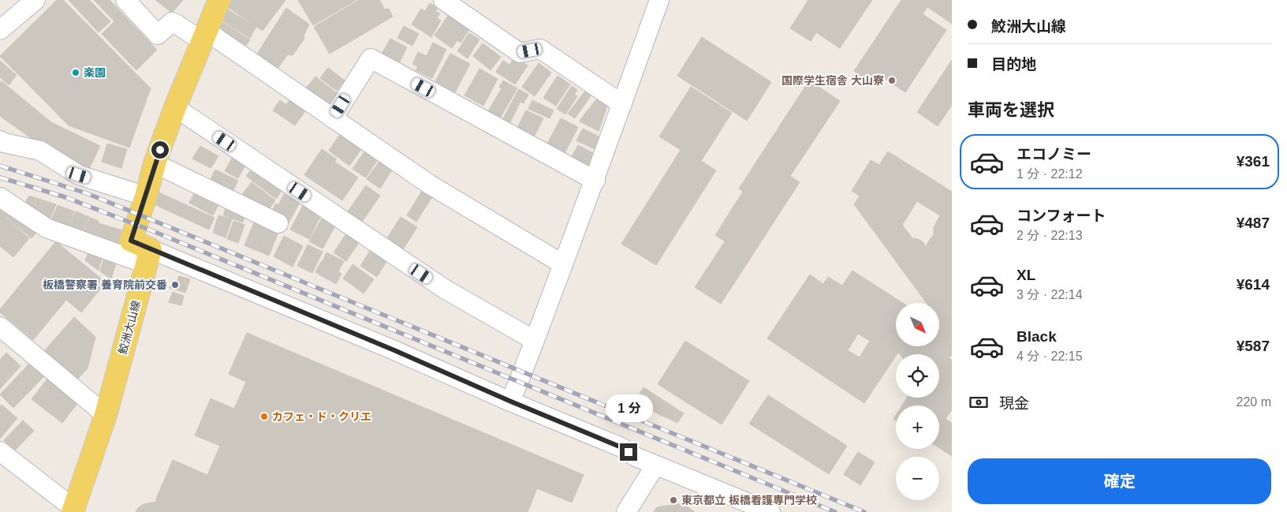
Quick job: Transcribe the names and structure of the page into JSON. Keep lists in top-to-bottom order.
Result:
{
  "streets": {
    "main road": ["鮫洲大山線"]
  },
  "places": [
    "楽園",
    "国際学生宿舎 大山寮",
    "板橋警察署 養育院前交番",
    "カフェ・ド・クリエ",
    "東京都立 板橋看護専門学校"
  ],
  "north": "bottom right",
  "page": {
    "banner": ["鮫洲大山線", "目的地"],
    "heading": "車両を選択",
    "list": [
      {
        "name": "エコノミー",
        "note": "1 分 · 22:12",
        "value": "¥361"
      },
      {
        "name": "コンフォート",
        "note": "2 分 · 22:13",
        "value": "¥487"
      },
      {
        "name": "XL",
        "note": "3 分 · 22:14",
        "value": "¥614"
      },
      {
        "name": "Black",
        "note": "4 分 · 22:15",
        "value": "¥587"
      }
    ],
    "map_buttons": ["+", "−"],
    "pay": ["現金", "220 m"],
    "bubble": "1 分",
    "buttons": "確定"
  }
}
